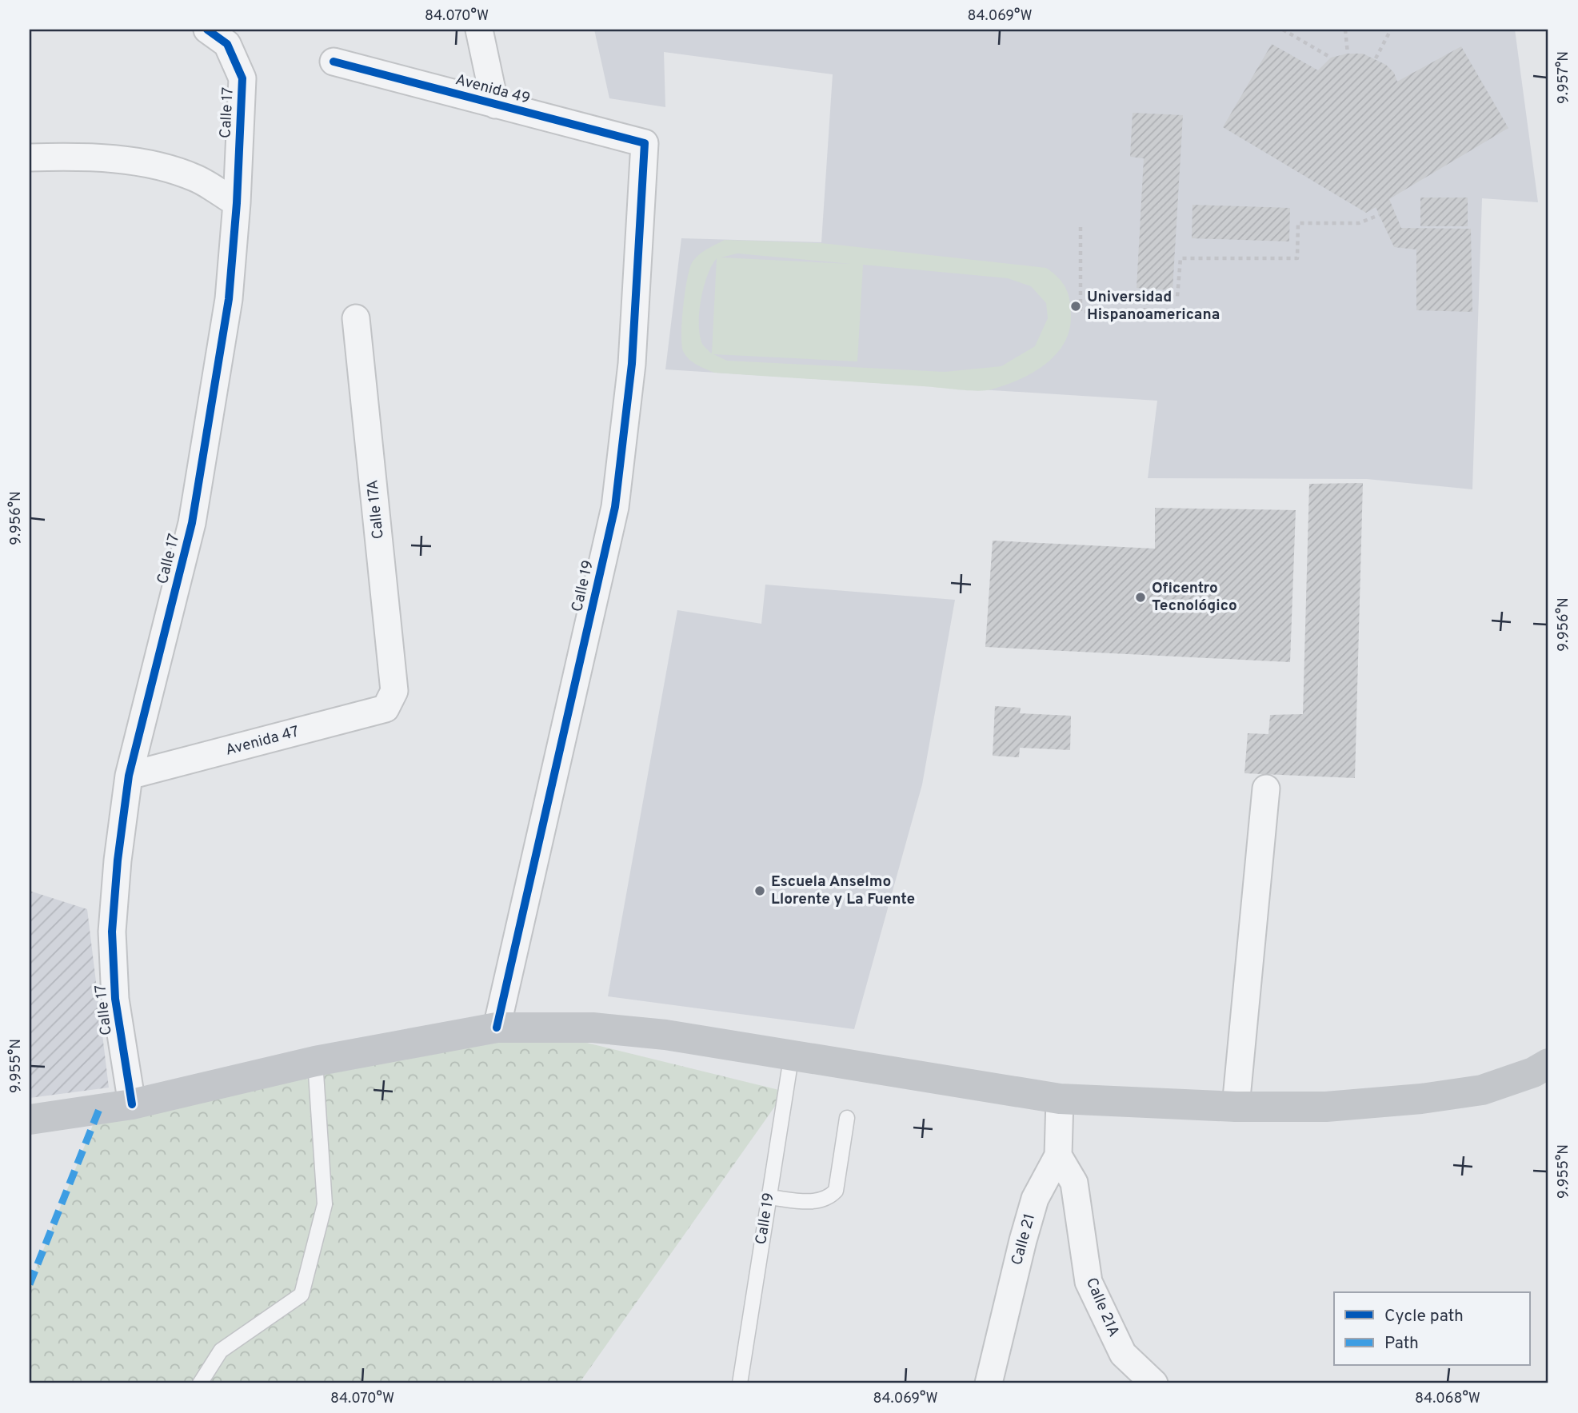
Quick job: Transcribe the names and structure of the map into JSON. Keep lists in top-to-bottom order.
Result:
{
  "streets": {
    "street": [
      "Avenida 49",
      "Calle 17",
      "Calle 17A",
      "Calle 19",
      "Avenida 47",
      "Calle 21",
      "Calle 21A"
    ]
  },
  "crossings": [
    ["Avenida 49", "Calle 19"],
    ["Calle 17", "Avenida 47"],
    ["Calle 17A", "Avenida 47"],
    ["Calle 21", "Calle 21A"]
  ],
  "places": ["Universidad Hispanoamericana", "Oficentro Tecnológico", "Escuela Anselmo Llorente y La Fuente"],
  "legend": ["Cycle path", "Path"],
  "coordinates": [
    "84.070°W",
    "84.069°W",
    "9.957°N",
    "9.956°N",
    "9.955°N",
    "84.068°W"
  ]
}
